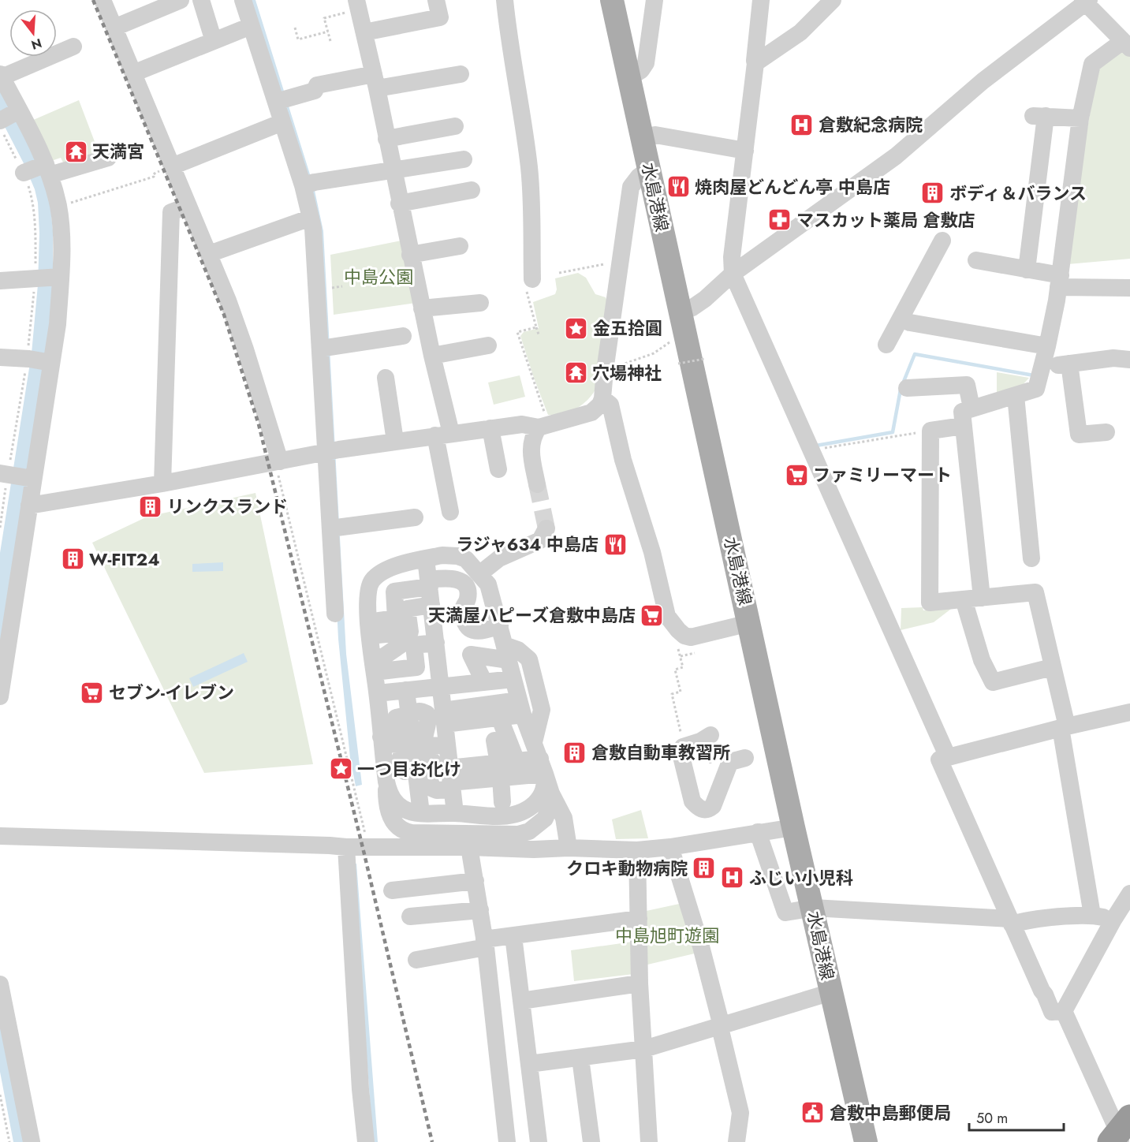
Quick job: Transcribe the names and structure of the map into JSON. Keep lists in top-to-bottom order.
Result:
{
  "streets": {
    "main road": ["水島港線"]
  },
  "parks": ["中島公園", "中島旭町遊園"],
  "places": {
    "hospital": ["倉敷紀念病院", "ふじい小児科"],
    "temple": ["天満宮", "穴場神社"],
    "restaurant": ["焼肉屋どんどん亭 中島店", "ラジャ634 中島店"],
    "building": [
      "ボディ＆バランス",
      "リンクスランド",
      "W-FIT24",
      "倉敷自動車教習所",
      "クロキ動物病院"
    ],
    "pharmacy": ["マスカット薬局 倉敷店"],
    "place": ["金五拾圓", "一つ目お化け"],
    "supermarket": ["ファミリーマート", "天満屋ハピーズ倉敷中島店", "セブン-イレブン"],
    "public building": ["倉敷中島郵便局"]
  },
  "scale_bar": "50 m",
  "north": "bottom"
}
